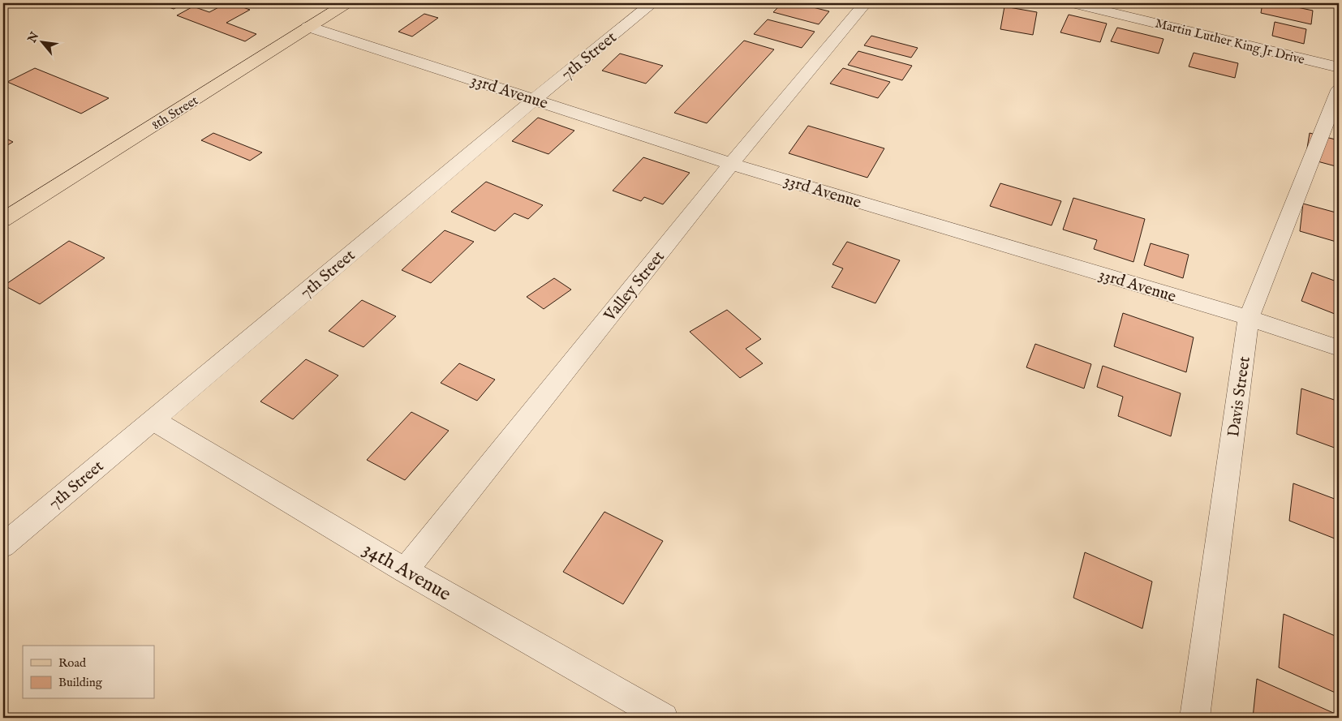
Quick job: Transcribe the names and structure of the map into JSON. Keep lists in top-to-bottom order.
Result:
{
  "streets": {
    "main road": ["8th Street"],
    "street": [
      "Martin Luther King Jr Drive",
      "7th Street",
      "33rd Avenue",
      "Valley Street",
      "Davis Street",
      "34th Avenue"
    ]
  },
  "crossings": [
    ["7th Street", "33rd Avenue"],
    ["7th Street", "34th Avenue"],
    ["33rd Avenue", "8th Street"],
    ["33rd Avenue", "Valley Street"],
    ["33rd Avenue", "Davis Street"],
    ["Valley Street", "34th Avenue"]
  ],
  "legend": ["Road", "Building"],
  "north": "top left"
}
